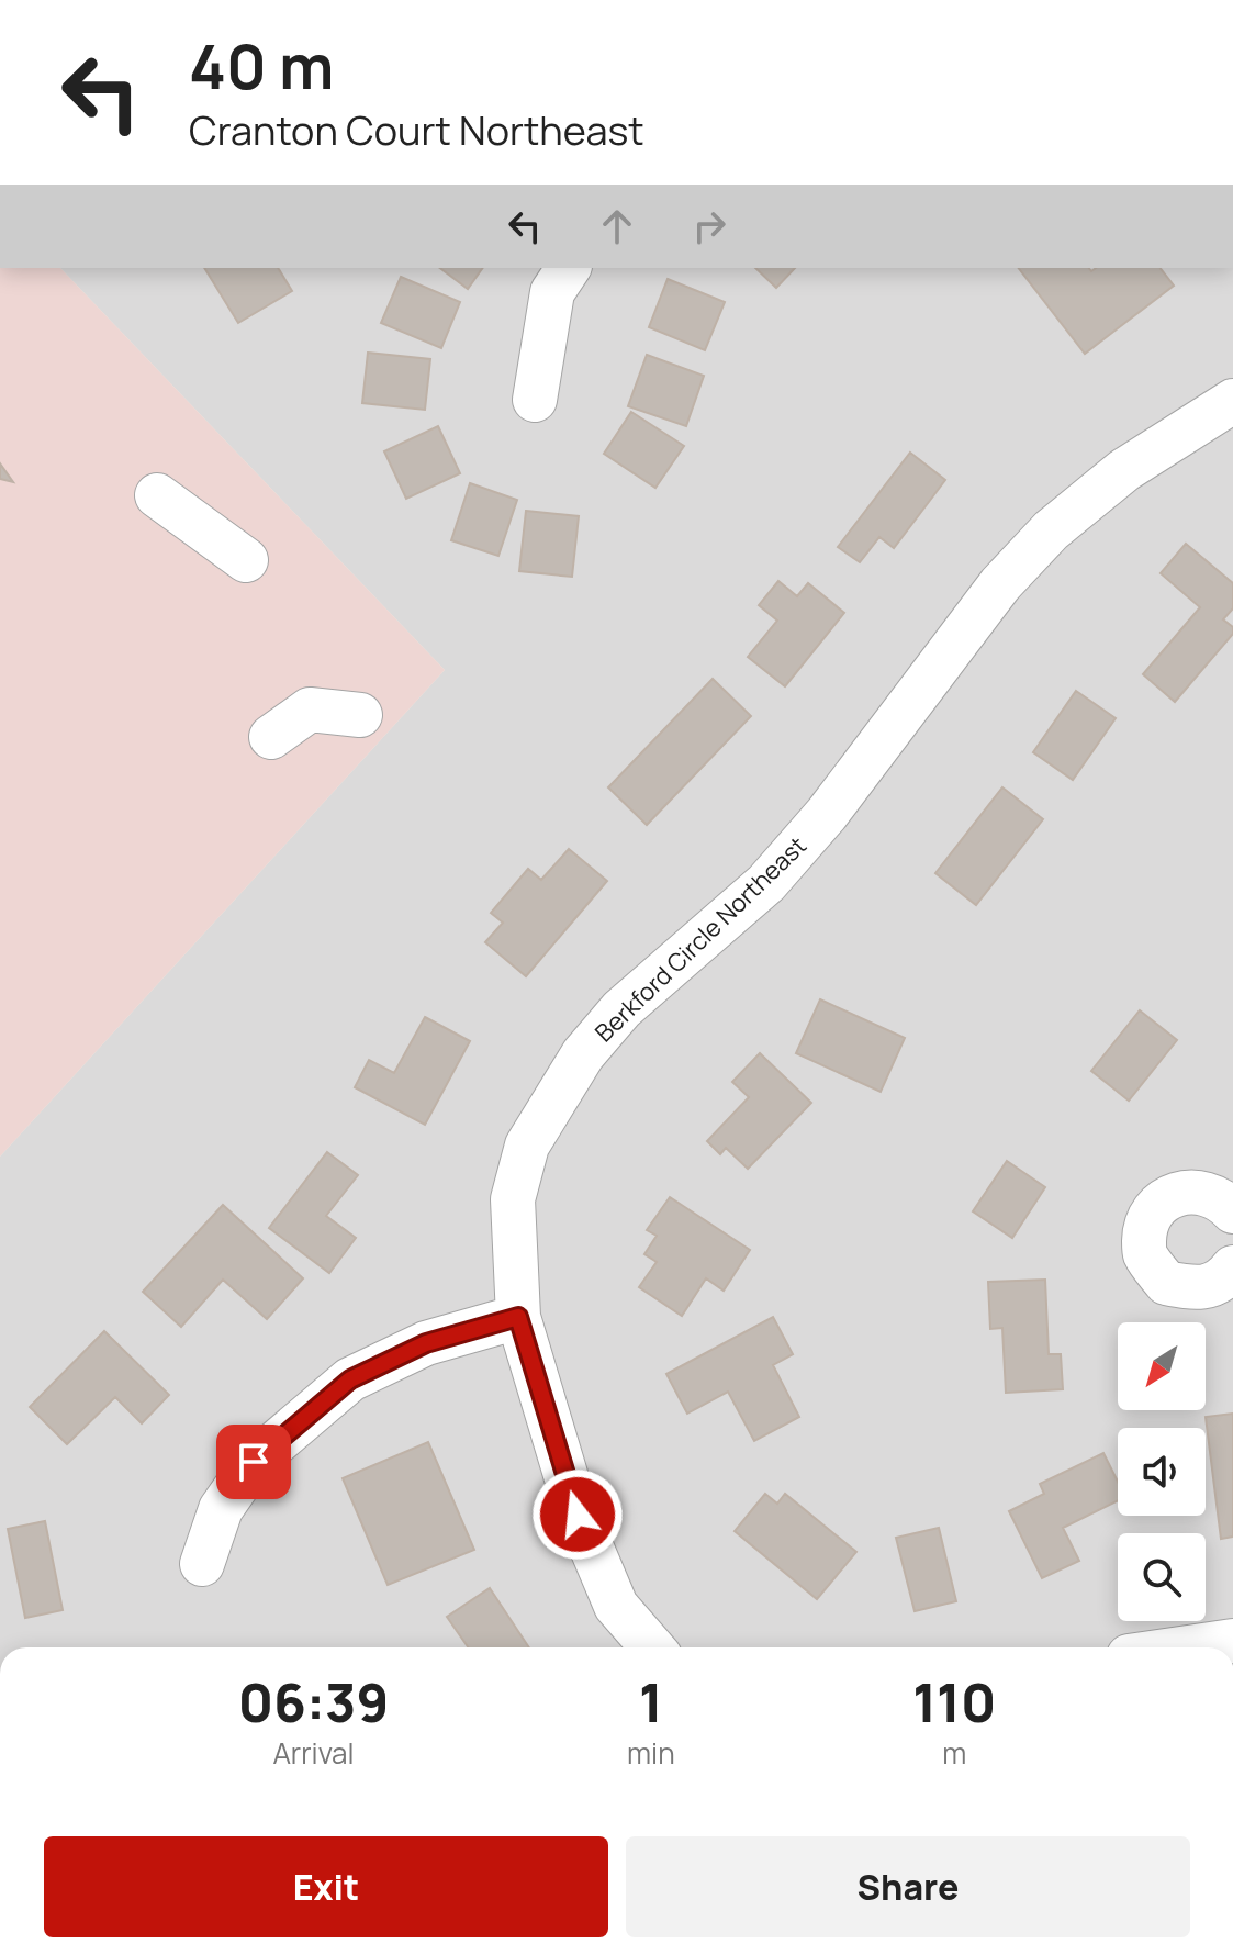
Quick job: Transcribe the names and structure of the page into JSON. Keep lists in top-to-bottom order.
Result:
{
  "streets": {
    "street": ["Berkford Circle Northeast"]
  },
  "north": "bottom left",
  "page": {
    "turn": ["40 m", "Cranton Court Northeast"],
    "eta": [
      "06:39",
      "Arrival",
      "1",
      "min",
      "110",
      "m"
    ],
    "buttons": ["Exit", "Share"]
  }
}
